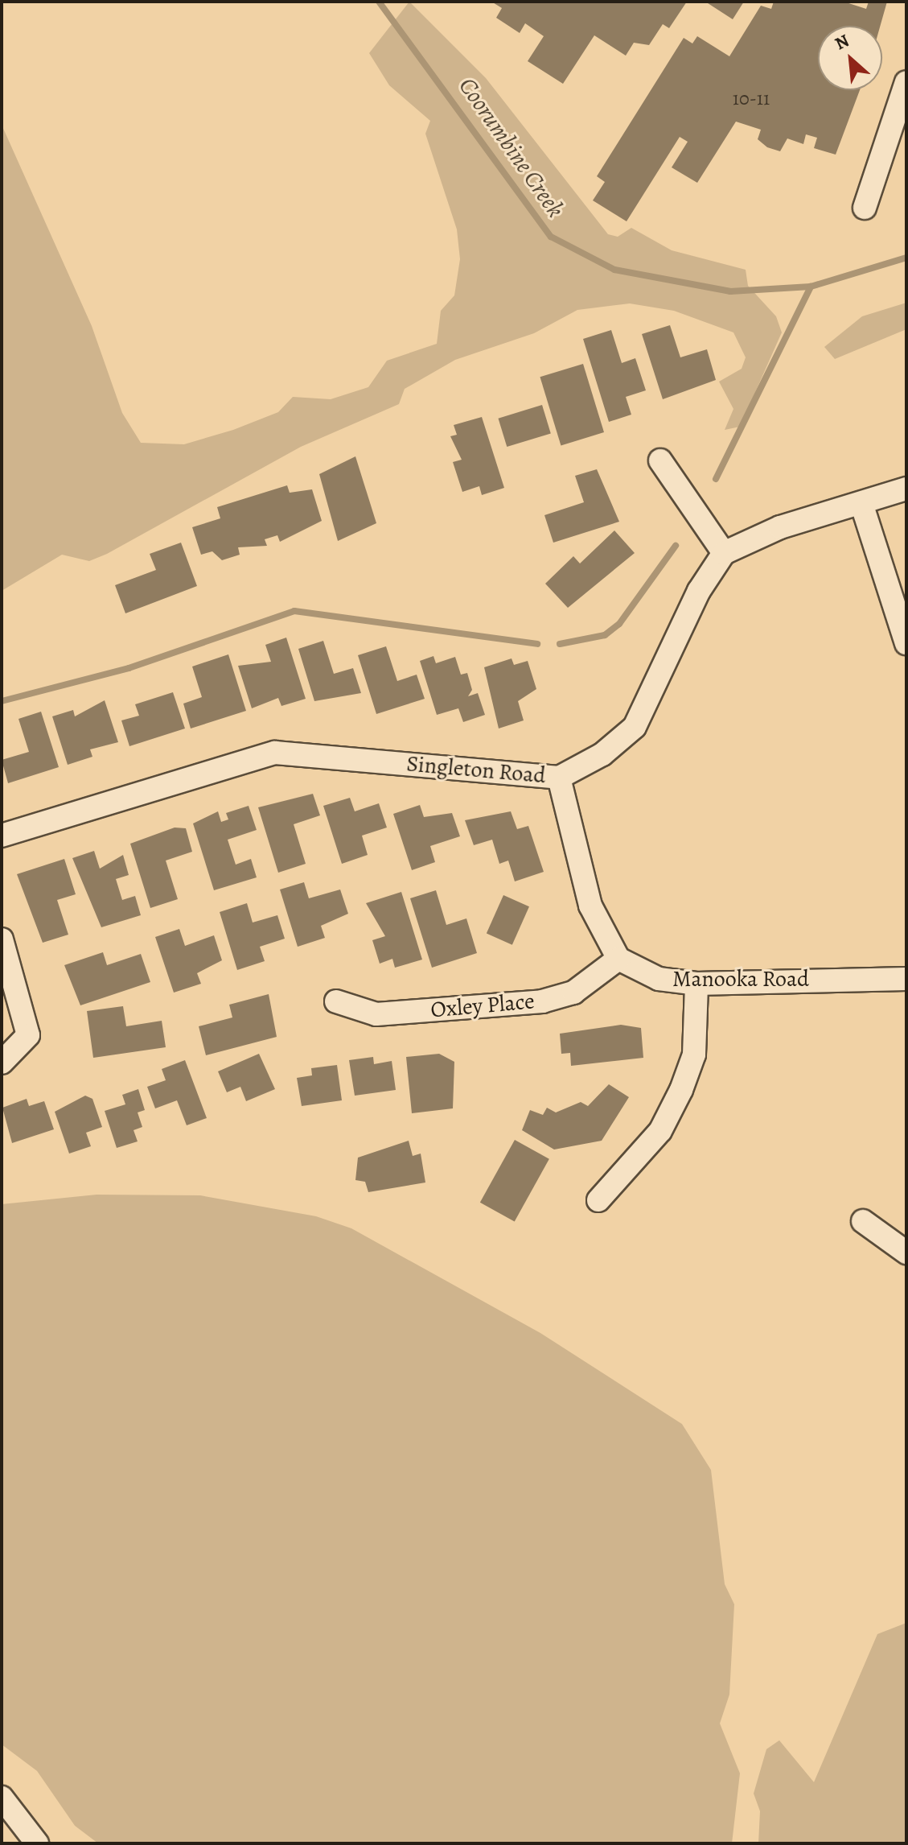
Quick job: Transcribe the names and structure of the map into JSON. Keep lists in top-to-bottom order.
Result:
{
  "streets": {
    "street": ["Singleton Road", "Manooka Road", "Oxley Place"]
  },
  "crossings": [
    ["Manooka Road", "Oxley Place"]
  ],
  "water": ["Coorumbine Creek"],
  "house_numbers": ["10-11"],
  "north": "top left"
}
